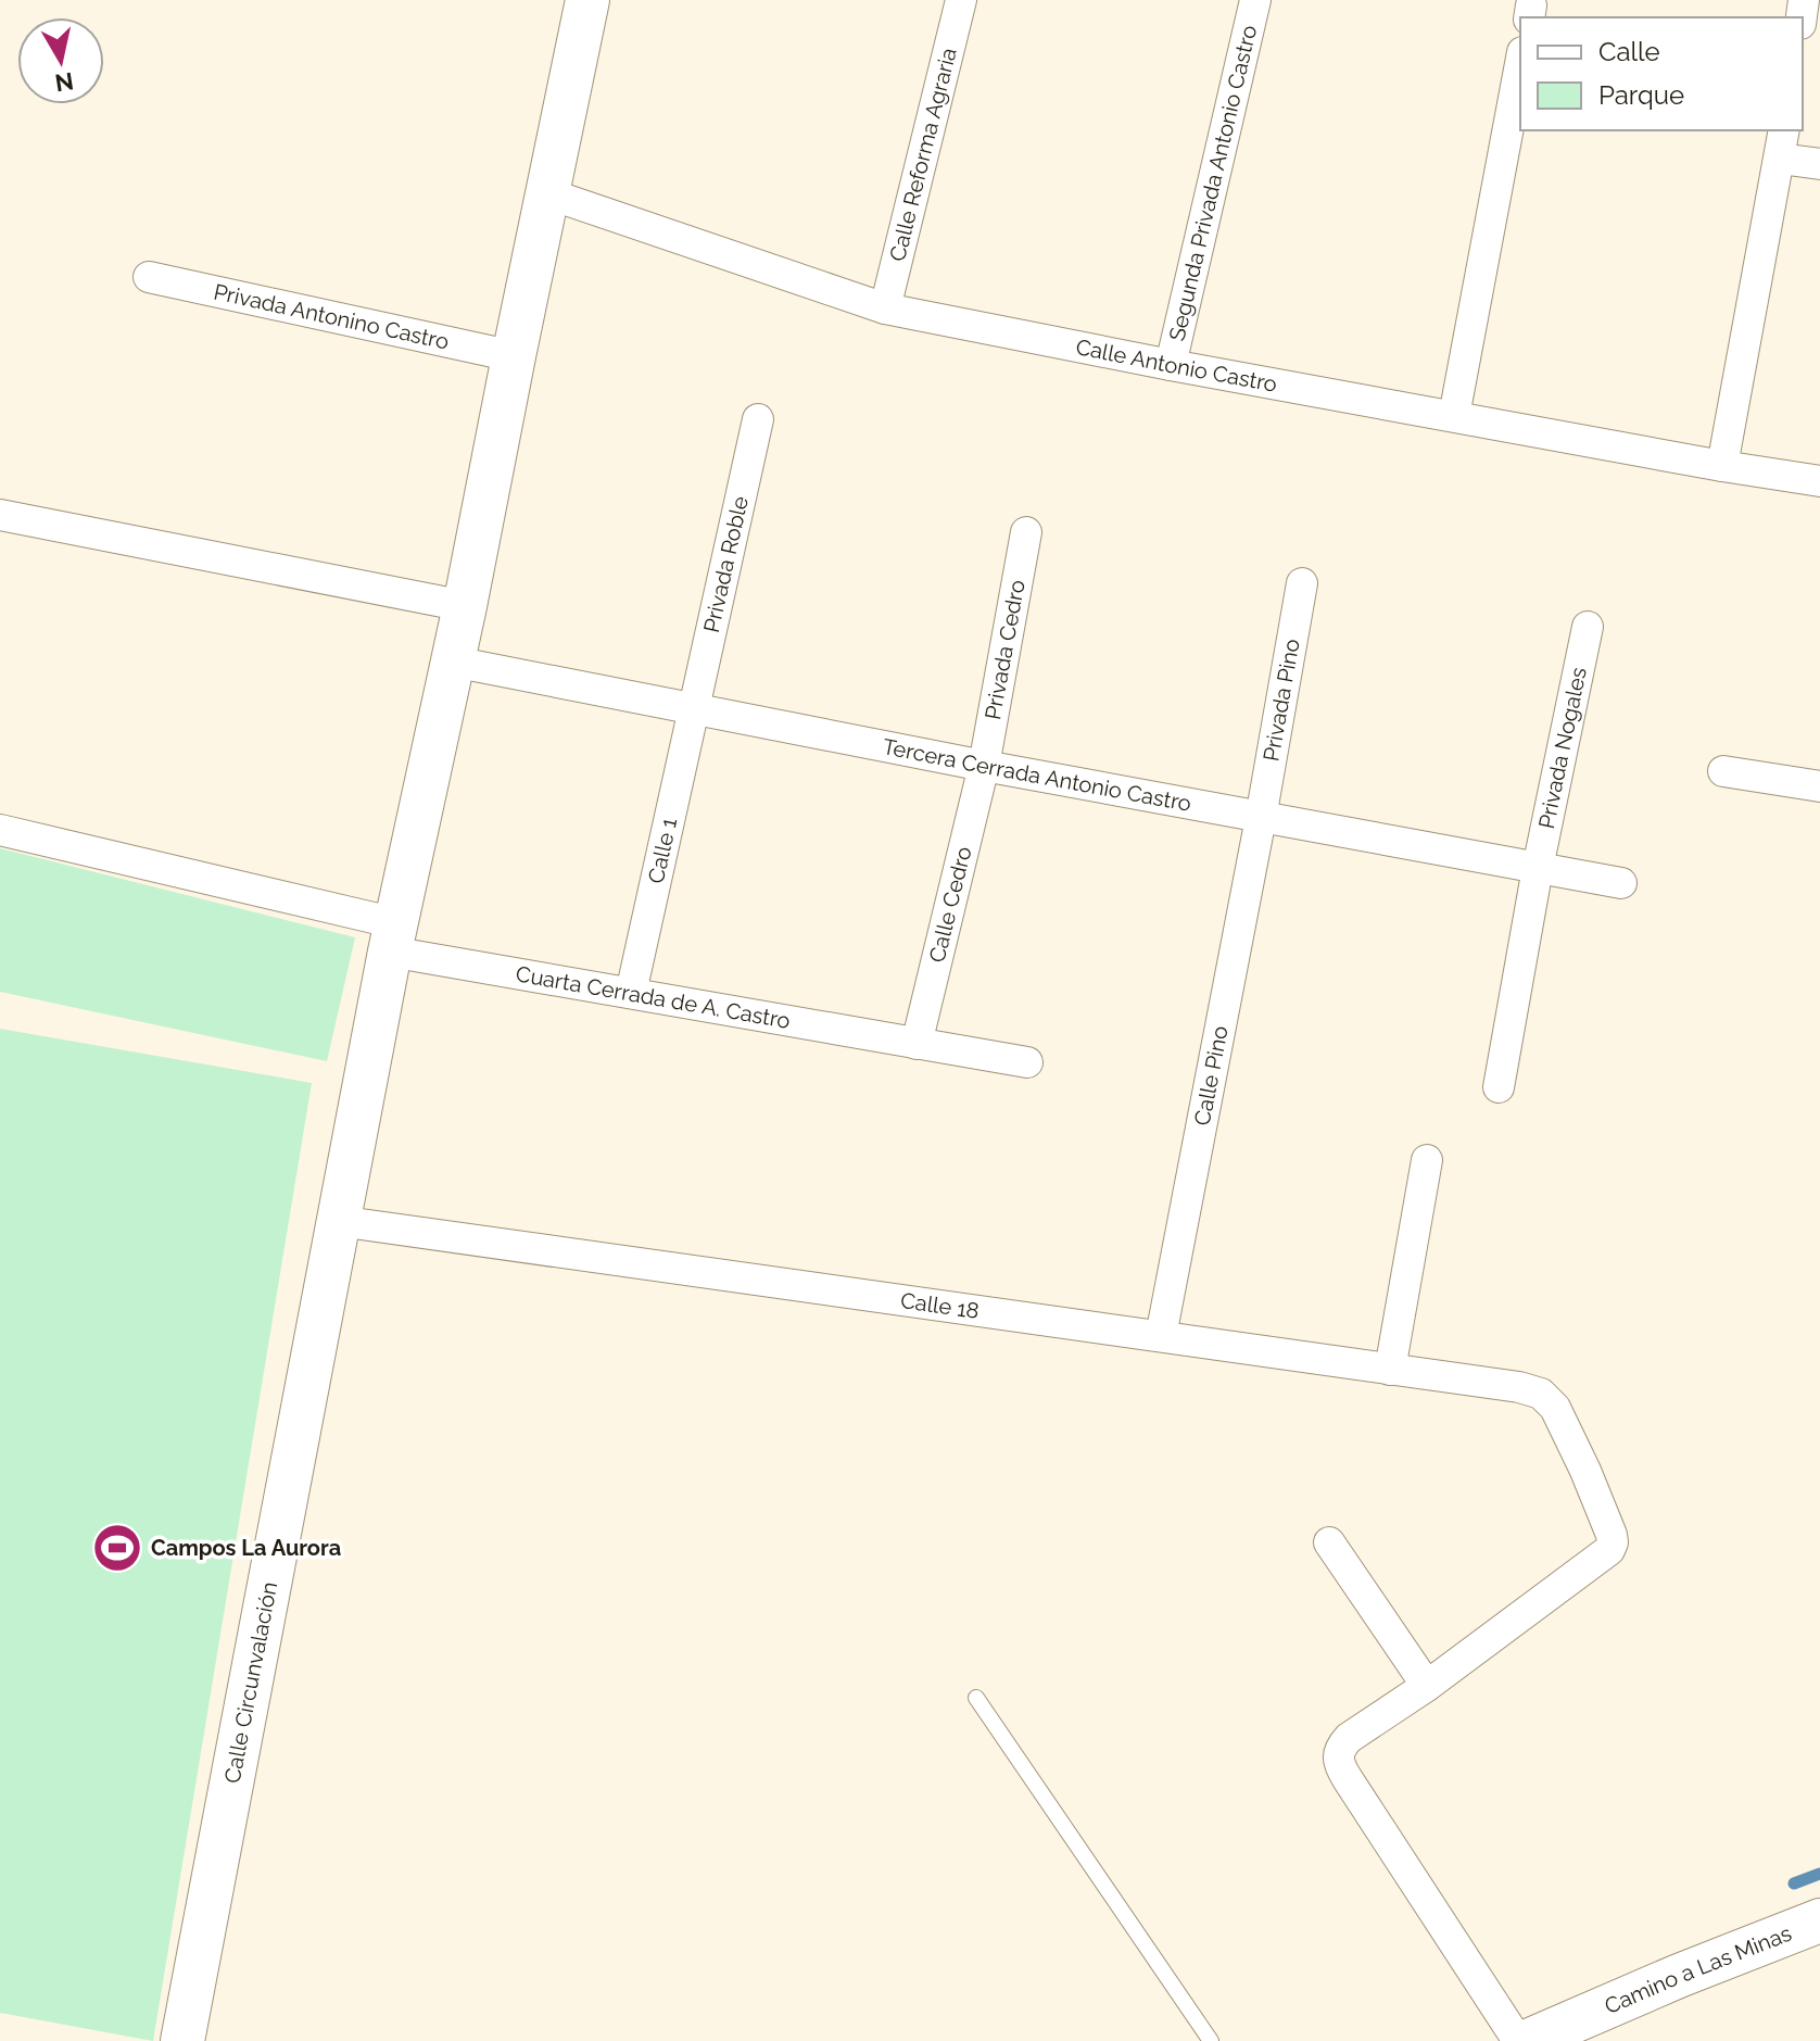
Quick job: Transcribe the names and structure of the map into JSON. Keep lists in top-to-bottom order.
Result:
{
  "streets": {
    "main road": ["Calle Circunvalación", "Camino a Las Minas"],
    "street": [
      "Calle Reforma Agraria",
      "Segunda Privada Antonio Castro",
      "Privada Antonino Castro",
      "Calle Antonio Castro",
      "Privada Roble",
      "Privada Cedro",
      "Privada Pino",
      "Privada Nogales",
      "Tercera Cerrada Antonio Castro",
      "Calle 1",
      "Calle Cedro",
      "Cuarta Cerrada de A. Castro",
      "Calle Pino",
      "Calle 18"
    ]
  },
  "crossings": [
    ["Calle Reforma Agraria", "Calle Antonio Castro"],
    ["Segunda Privada Antonio Castro", "Calle Antonio Castro"],
    ["Privada Antonino Castro", "Calle Circunvalación"],
    ["Calle Antonio Castro", "Calle Circunvalación"],
    ["Privada Roble", "Tercera Cerrada Antonio Castro"],
    ["Privada Roble", "Calle 1"],
    ["Privada Cedro", "Tercera Cerrada Antonio Castro"],
    ["Privada Cedro", "Calle Cedro"],
    ["Privada Pino", "Tercera Cerrada Antonio Castro"],
    ["Privada Pino", "Calle Pino"],
    ["Privada Nogales", "Tercera Cerrada Antonio Castro"],
    ["Tercera Cerrada Antonio Castro", "Calle 1"],
    ["Tercera Cerrada Antonio Castro", "Calle Cedro"],
    ["Tercera Cerrada Antonio Castro", "Calle Pino"],
    ["Tercera Cerrada Antonio Castro", "Calle Circunvalación"],
    ["Calle 1", "Cuarta Cerrada de A. Castro"],
    ["Calle Cedro", "Cuarta Cerrada de A. Castro"],
    ["Cuarta Cerrada de A. Castro", "Calle Circunvalación"],
    ["Calle Pino", "Calle 18"],
    ["Calle 18", "Calle Circunvalación"]
  ],
  "places": {
    "sports": ["Campos La Aurora"]
  },
  "legend": ["Calle", "Parque"],
  "north": "bottom"
}
